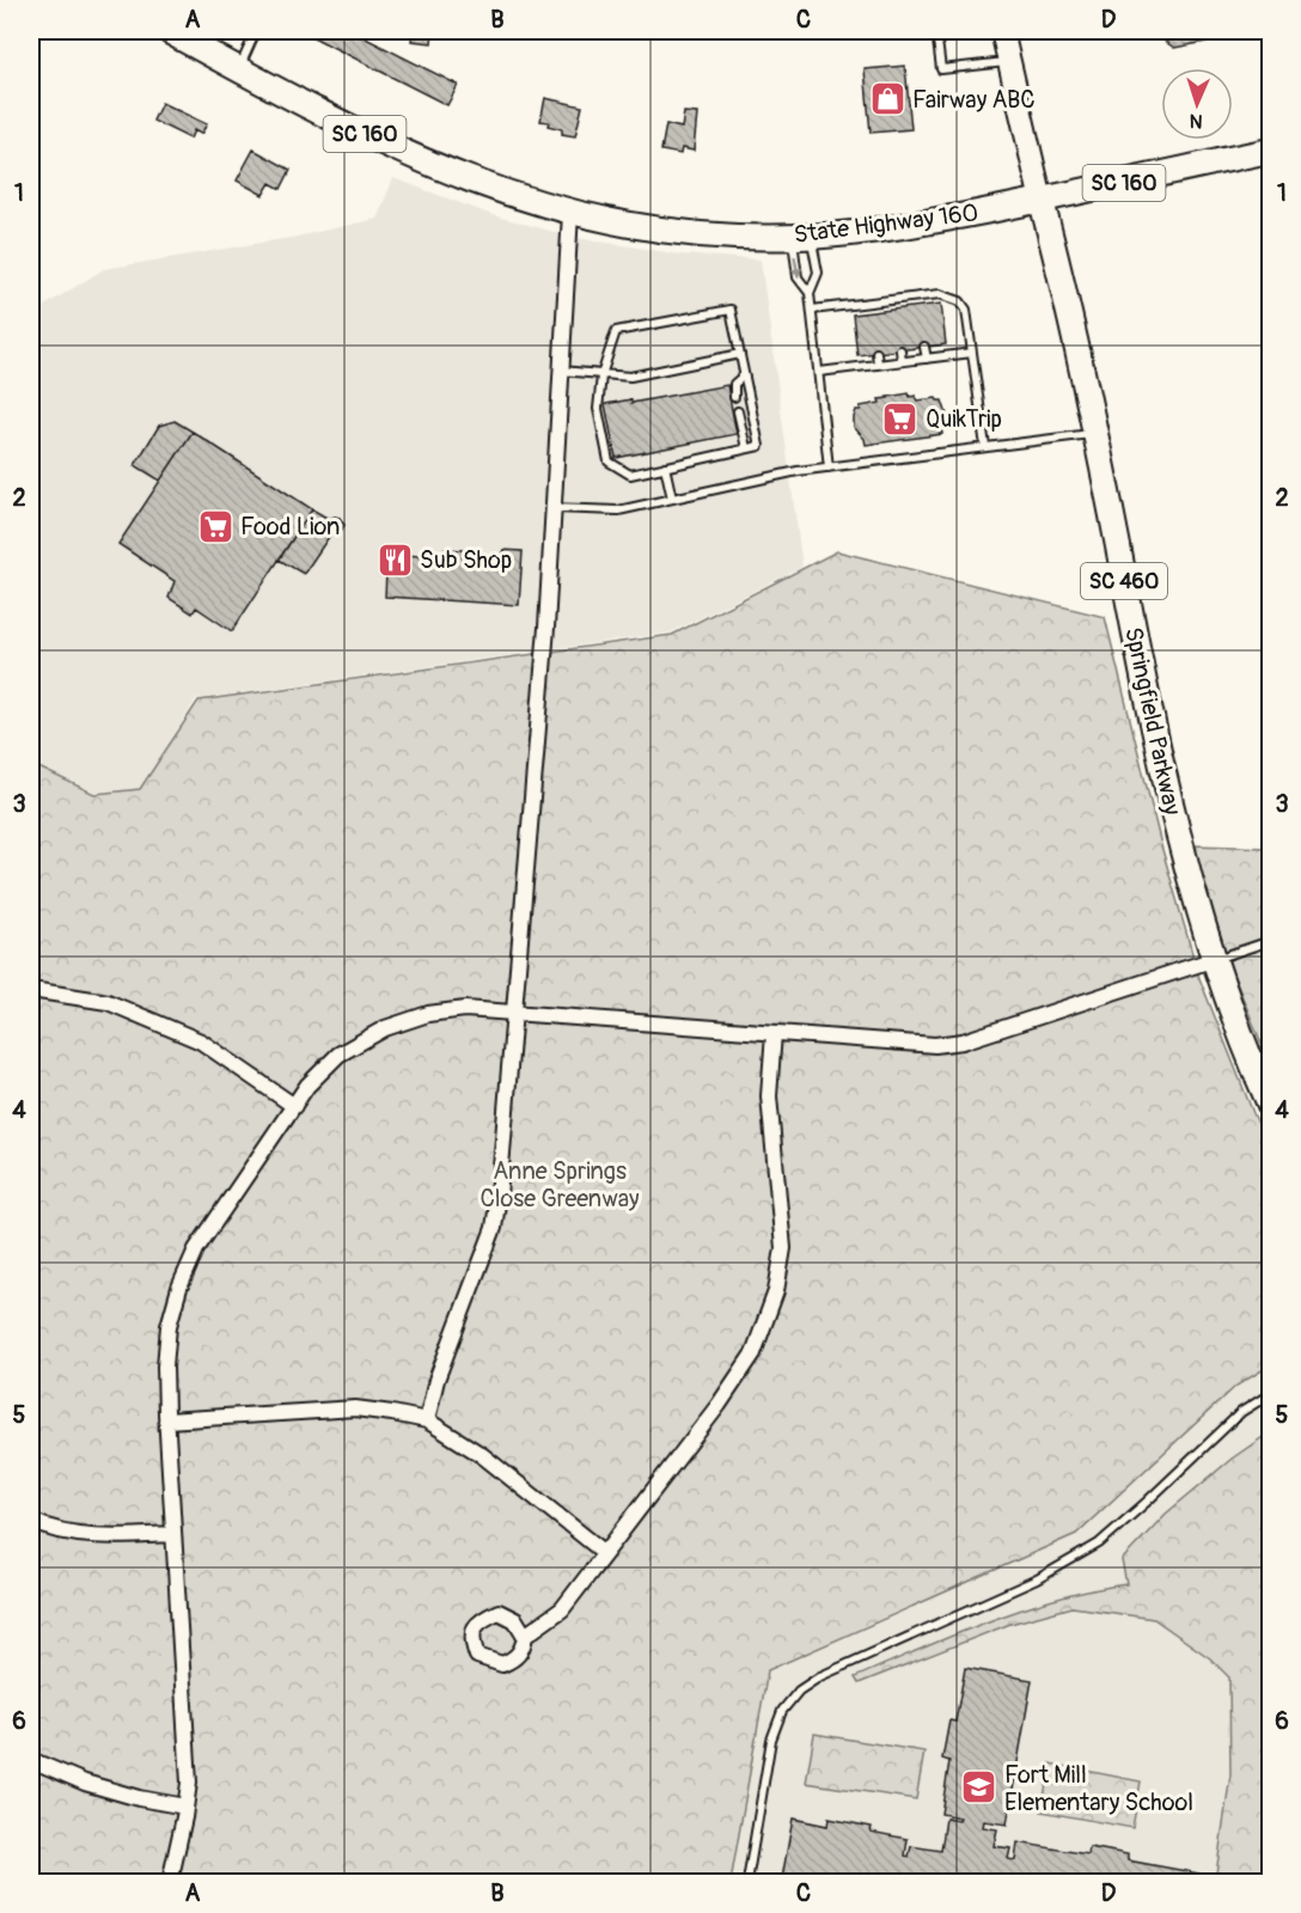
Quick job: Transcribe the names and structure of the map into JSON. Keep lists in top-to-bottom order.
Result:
{
  "streets": {
    "main road": [
      "SC 160",
      "State Highway 160",
      "SC 460",
      "Springfield Parkway"
    ]
  },
  "crossings": [
    ["SC 160", "State Highway 160"],
    ["SC 160", "SC 460"],
    ["SC 160", "Springfield Parkway"],
    ["State Highway 160", "SC 460"],
    ["State Highway 160", "Springfield Parkway"],
    ["SC 460", "Springfield Parkway"]
  ],
  "parks": ["Anne Springs Close Greenway"],
  "places": {
    "shop": ["Fairway ABC"],
    "supermarket": ["QuikTrip", "Food Lion"],
    "restaurant": ["Sub Shop"],
    "school or university": ["Fort Mill Elementary School"]
  },
  "north": "bottom",
  "grid": {
    "columns": [
      "A",
      "B",
      "C",
      "D"
    ],
    "rows": [
      "1",
      "2",
      "3",
      "4",
      "5",
      "6"
    ]
  }
}
